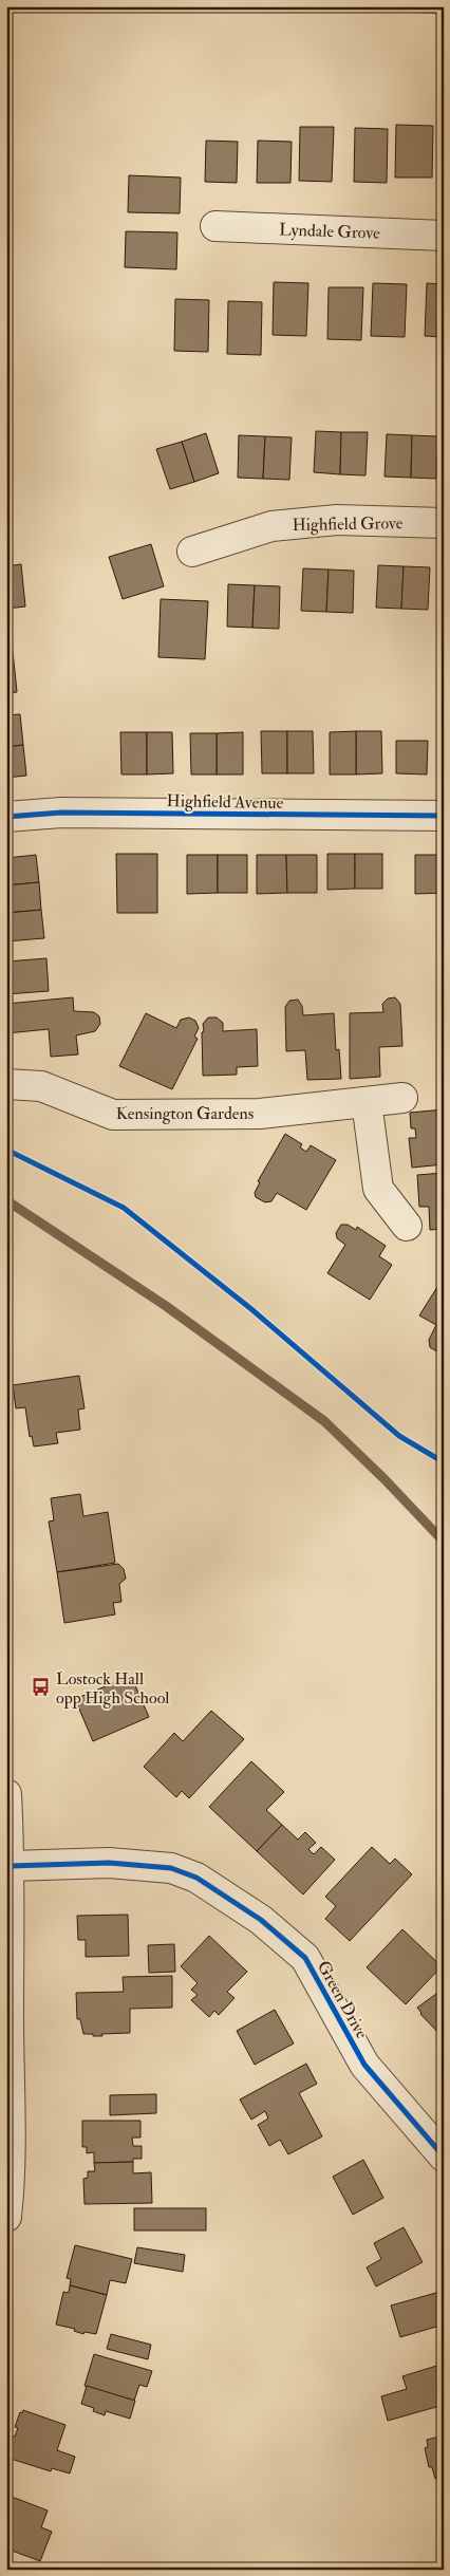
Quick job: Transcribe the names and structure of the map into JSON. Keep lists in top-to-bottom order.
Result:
{
  "streets": {
    "street": [
      "Lyndale Grove",
      "Highfield Grove",
      "Highfield Avenue",
      "Kensington Gardens",
      "Green Drive"
    ]
  },
  "places": {
    "bus stop": ["Lostock Hall opp High School"]
  }
}
